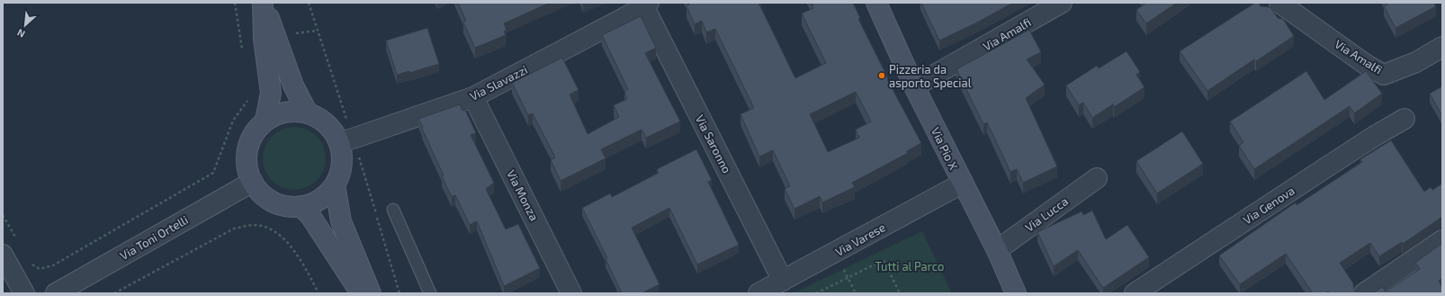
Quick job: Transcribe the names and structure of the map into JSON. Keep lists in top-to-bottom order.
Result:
{
  "streets": {
    "street": [
      "Via Amalfi",
      "Via Slavazzi",
      "Via Saronno",
      "Via Pio X",
      "Via Monza",
      "Via Genova",
      "Via Lucca",
      "Via Toni Ortelli",
      "Via Varese"
    ]
  },
  "crossings": [
    ["Via Amalfi", "Via Pio X"],
    ["Via Slavazzi", "Via Saronno"],
    ["Via Slavazzi", "Via Monza"],
    ["Via Slavazzi", "Via Toni Ortelli"],
    ["Via Saronno", "Via Varese"],
    ["Via Pio X", "Via Lucca"],
    ["Via Pio X", "Via Varese"]
  ],
  "parks": ["Tutti al Parco"],
  "places": ["Pizzeria da asporto Special"],
  "north": "bottom left"
}
